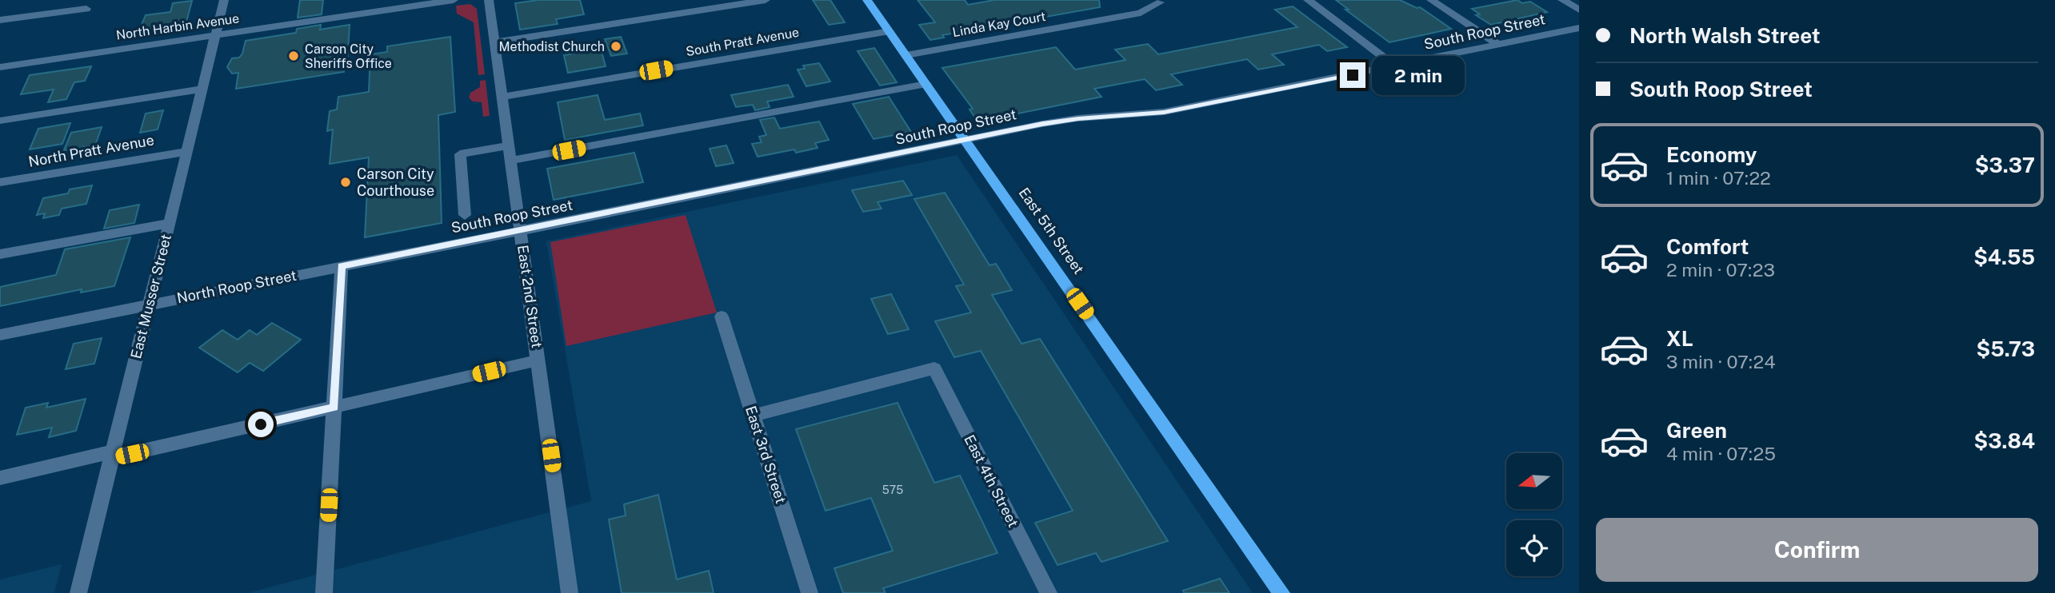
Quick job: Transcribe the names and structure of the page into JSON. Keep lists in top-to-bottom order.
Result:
{
  "streets": {
    "main road": ["East 5th Street"],
    "street": [
      "Linda Kay Court",
      "North Harbin Avenue",
      "South Roop Street",
      "South Pratt Avenue",
      "North Pratt Avenue",
      "North Roop Street",
      "East Musser Street",
      "East 2nd Street",
      "East 3rd Street",
      "East 4th Street"
    ]
  },
  "crossings": [
    ["Linda Kay Court", "East 5th Street"],
    ["North Harbin Avenue", "East Musser Street"],
    ["South Roop Street", "East 5th Street"],
    ["South Roop Street", "North Roop Street"],
    ["South Roop Street", "East 2nd Street"],
    ["South Pratt Avenue", "East 5th Street"],
    ["South Pratt Avenue", "East 2nd Street"],
    ["North Pratt Avenue", "East Musser Street"],
    ["North Roop Street", "East Musser Street"],
    ["East 3rd Street", "East 4th Street"]
  ],
  "places": ["Methodist Church", "Carson City Sheriffs Office", "Carson City Courthouse"],
  "house_numbers": ["575"],
  "north": "left",
  "page": {
    "banner": ["North Walsh Street", "South Roop Street"],
    "bubble": "2 min",
    "list": [
      {
        "name": "Economy",
        "note": "1 min · 07:22",
        "value": "$3.37"
      },
      {
        "name": "Comfort",
        "note": "2 min · 07:23",
        "value": "$4.55"
      },
      {
        "name": "XL",
        "note": "3 min · 07:24",
        "value": "$5.73"
      },
      {
        "name": "Green",
        "note": "4 min · 07:25",
        "value": "$3.84"
      }
    ],
    "buttons": "Confirm"
  }
}
